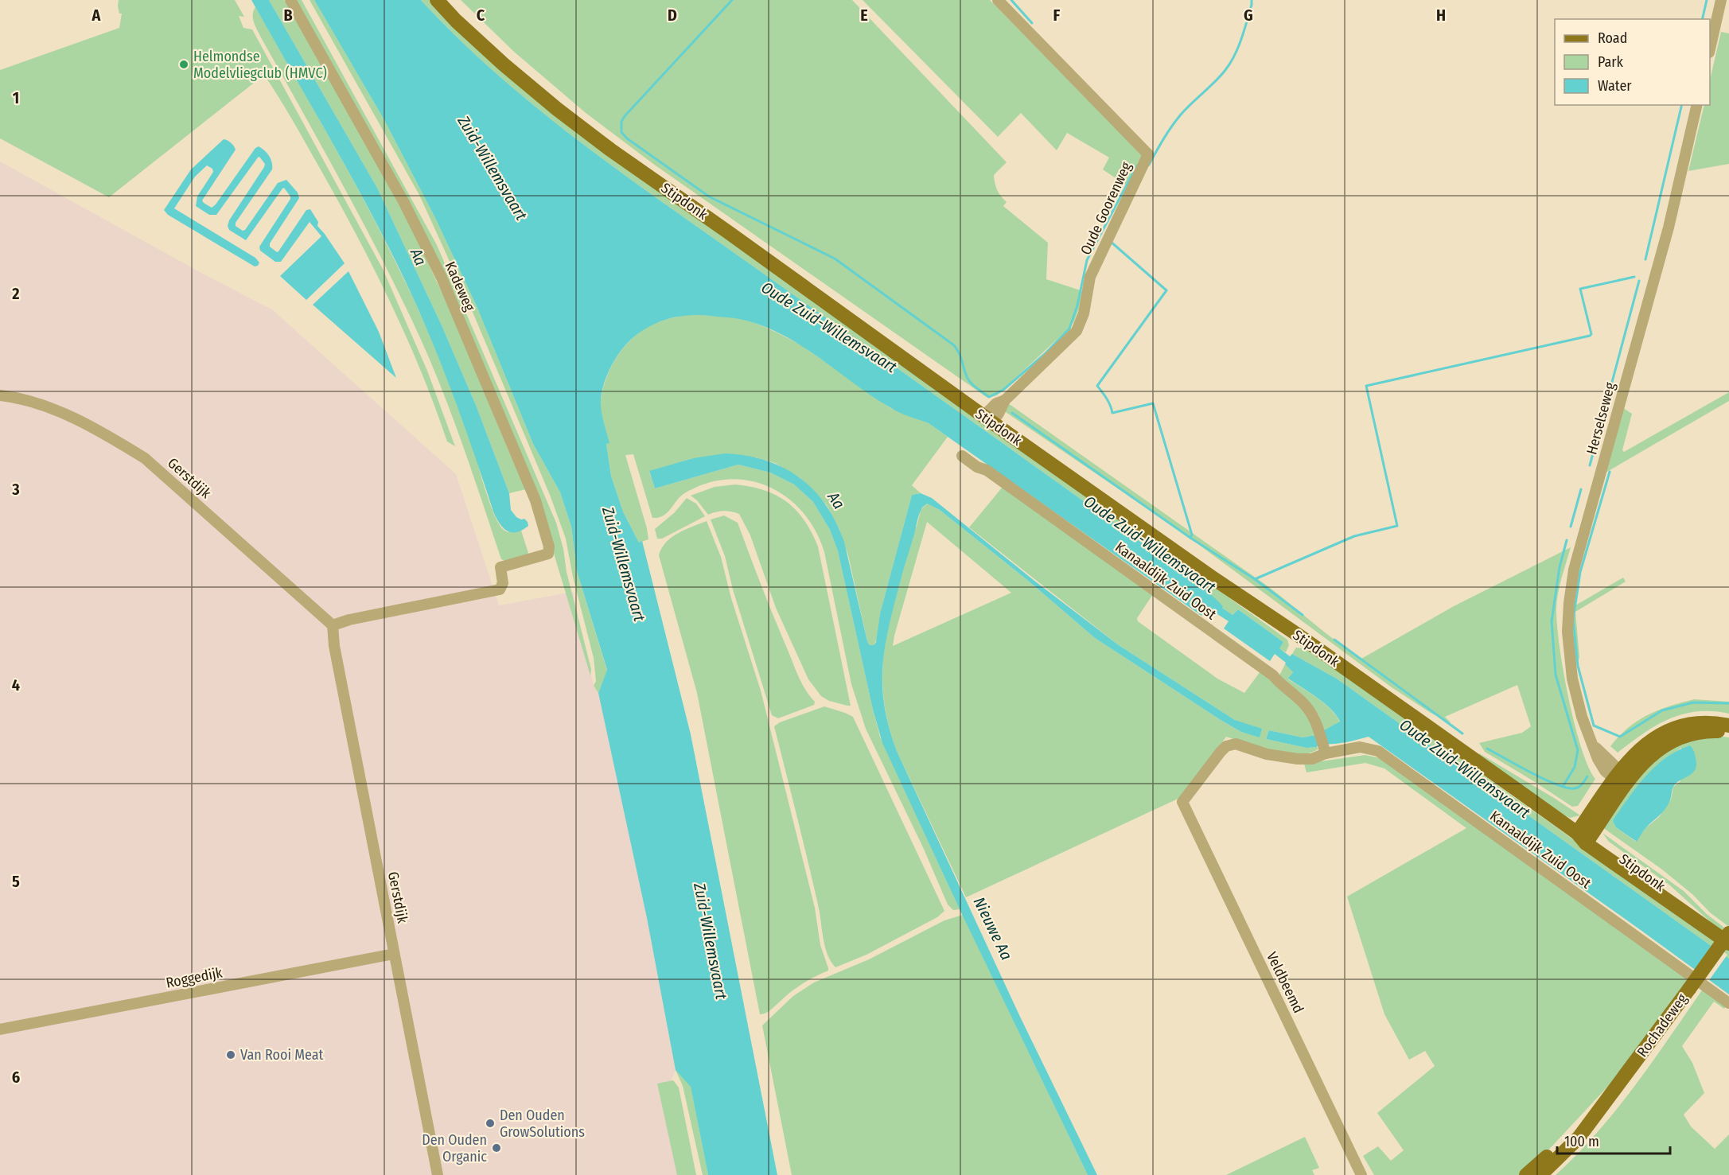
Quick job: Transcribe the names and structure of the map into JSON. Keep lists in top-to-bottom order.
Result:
{
  "streets": {
    "main road": ["Stipdonk", "Rochadeweg"],
    "street": [
      "Oude Goorenweg",
      "Kadeweg",
      "Herselseweg",
      "Gerstdijk",
      "Kanaaldijk Zuid Oost",
      "Roggedijk",
      "Veldbeemd"
    ]
  },
  "crossings": [
    ["Stipdonk", "Oude Goorenweg"],
    ["Kadeweg", "Gerstdijk"],
    ["Gerstdijk", "Roggedijk"],
    ["Kanaaldijk Zuid Oost", "Veldbeemd"]
  ],
  "water": [
    "Zuid-Willemsvaart",
    "Aa",
    "Oude Zuid-Willemsvaart",
    "Nieuwe Aa"
  ],
  "places": [
    "Helmondse Modelvliegclub (HMVC)",
    "Van Rooi Meat",
    "Den Ouden GrowSolutions",
    "Den Ouden Organic"
  ],
  "legend": ["Road", "Park", "Water"],
  "scale_bar": "100 m",
  "grid": {
    "columns": [
      "A",
      "B",
      "C",
      "D",
      "E",
      "F",
      "G",
      "H"
    ],
    "rows": [
      "1",
      "2",
      "3",
      "4",
      "5",
      "6"
    ]
  }
}
